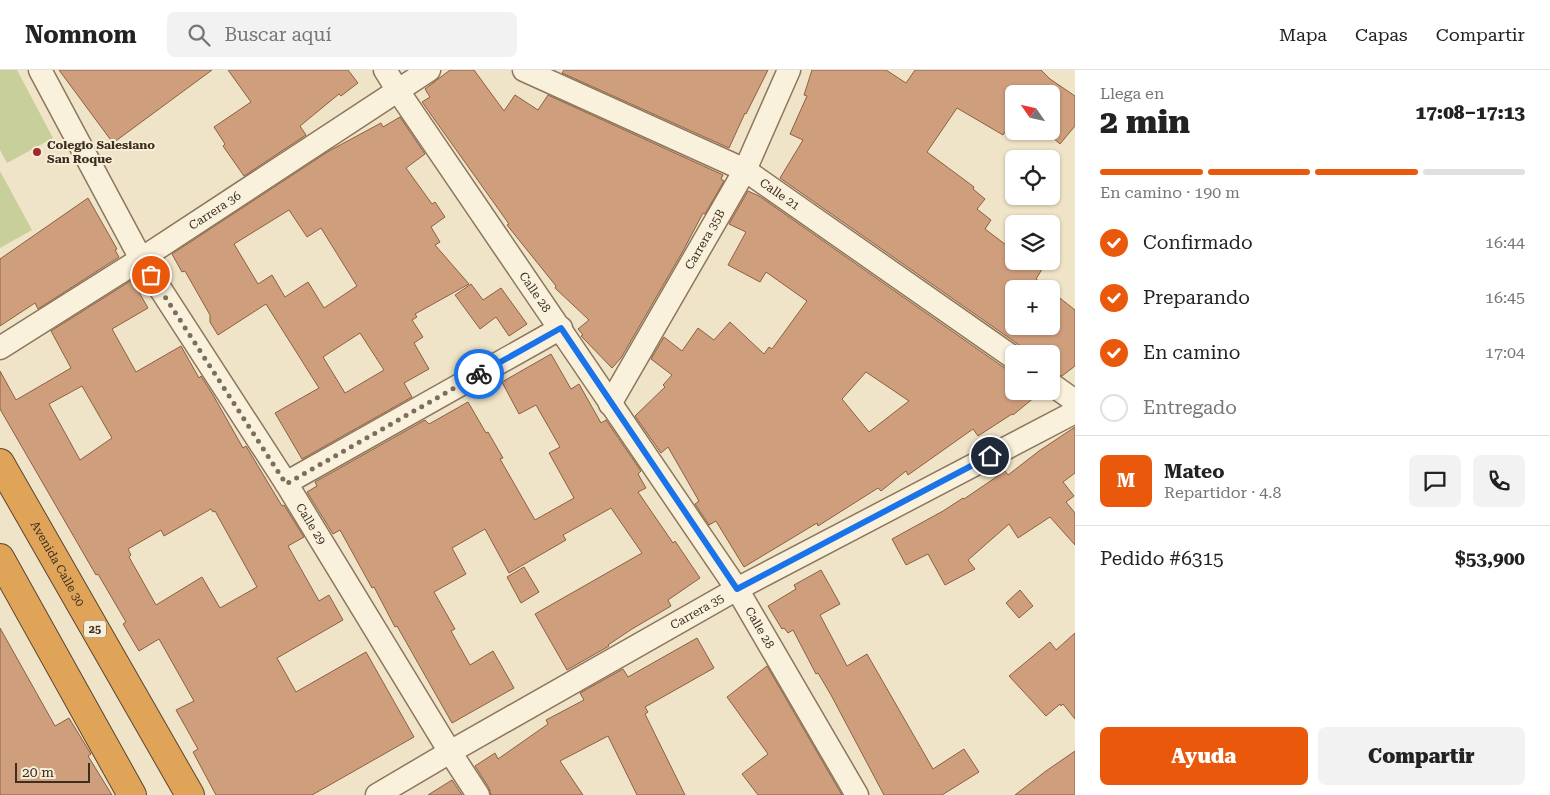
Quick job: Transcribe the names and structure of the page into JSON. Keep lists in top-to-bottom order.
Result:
{
  "streets": {
    "highway": ["Avenida Calle 30", "25"],
    "street": [
      "Calle 21",
      "Carrera 36",
      "Carrera 35B",
      "Calle 28",
      "Calle 29",
      "Carrera 35"
    ]
  },
  "crossings": [
    ["Calle 21", "Carrera 35B"],
    ["Carrera 36", "Calle 28"],
    ["Carrera 36", "Calle 29"],
    ["Carrera 35B", "Calle 28"],
    ["Calle 28", "Carrera 35"],
    ["Calle 29", "Carrera 35"]
  ],
  "places": ["Colegio Salesiano San Roque"],
  "scale_bar": "20 m",
  "north": "top left",
  "page": {
    "header": "Nomnom",
    "search": "Buscar aquí",
    "nav": ["Mapa", "Capas", "Compartir"],
    "heading": ["2 min", "Llega en", "17:08–17:13"],
    "panel": [
      "Mateo",
      "Repartidor · 4.8",
      "Pedido #6315",
      "$53,900"
    ],
    "map_buttons": ["+", "−"],
    "bar": "En camino · 190 m",
    "list": [
      ["Confirmado", "16:44"],
      ["Preparando", "16:45"],
      ["En camino", "17:04"],
      "Entregado"
    ],
    "round": "M",
    "buttons": ["Ayuda", "Compartir"],
    "scale": "20 m"
  }
}
